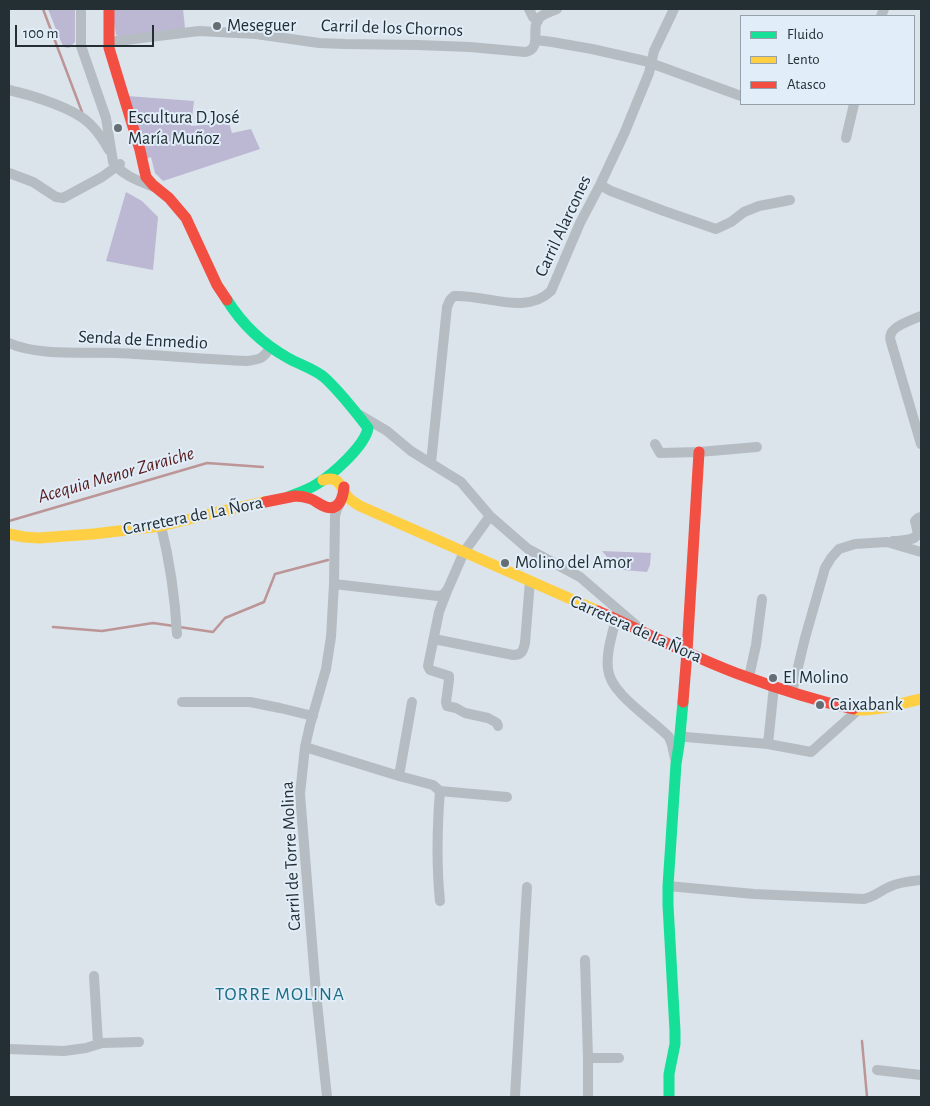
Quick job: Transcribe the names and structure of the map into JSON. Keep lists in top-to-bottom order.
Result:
{
  "streets": {
    "street": [
      "Carril de los Chornos",
      "Carril Alarcones",
      "Senda de Enmedio",
      "Carretera de La Ñora",
      "Carril de Torre Molina"
    ]
  },
  "districts": ["TORRE MOLINA"],
  "water": ["Acequia Menor Zaraiche"],
  "places": [
    "Meseguer",
    "Escultura D.José María Muñoz",
    "Molino del Amor",
    "El Molino",
    "Caixabank"
  ],
  "legend": ["Fluido", "Lento", "Atasco"],
  "scale_bar": "100 m"
}
